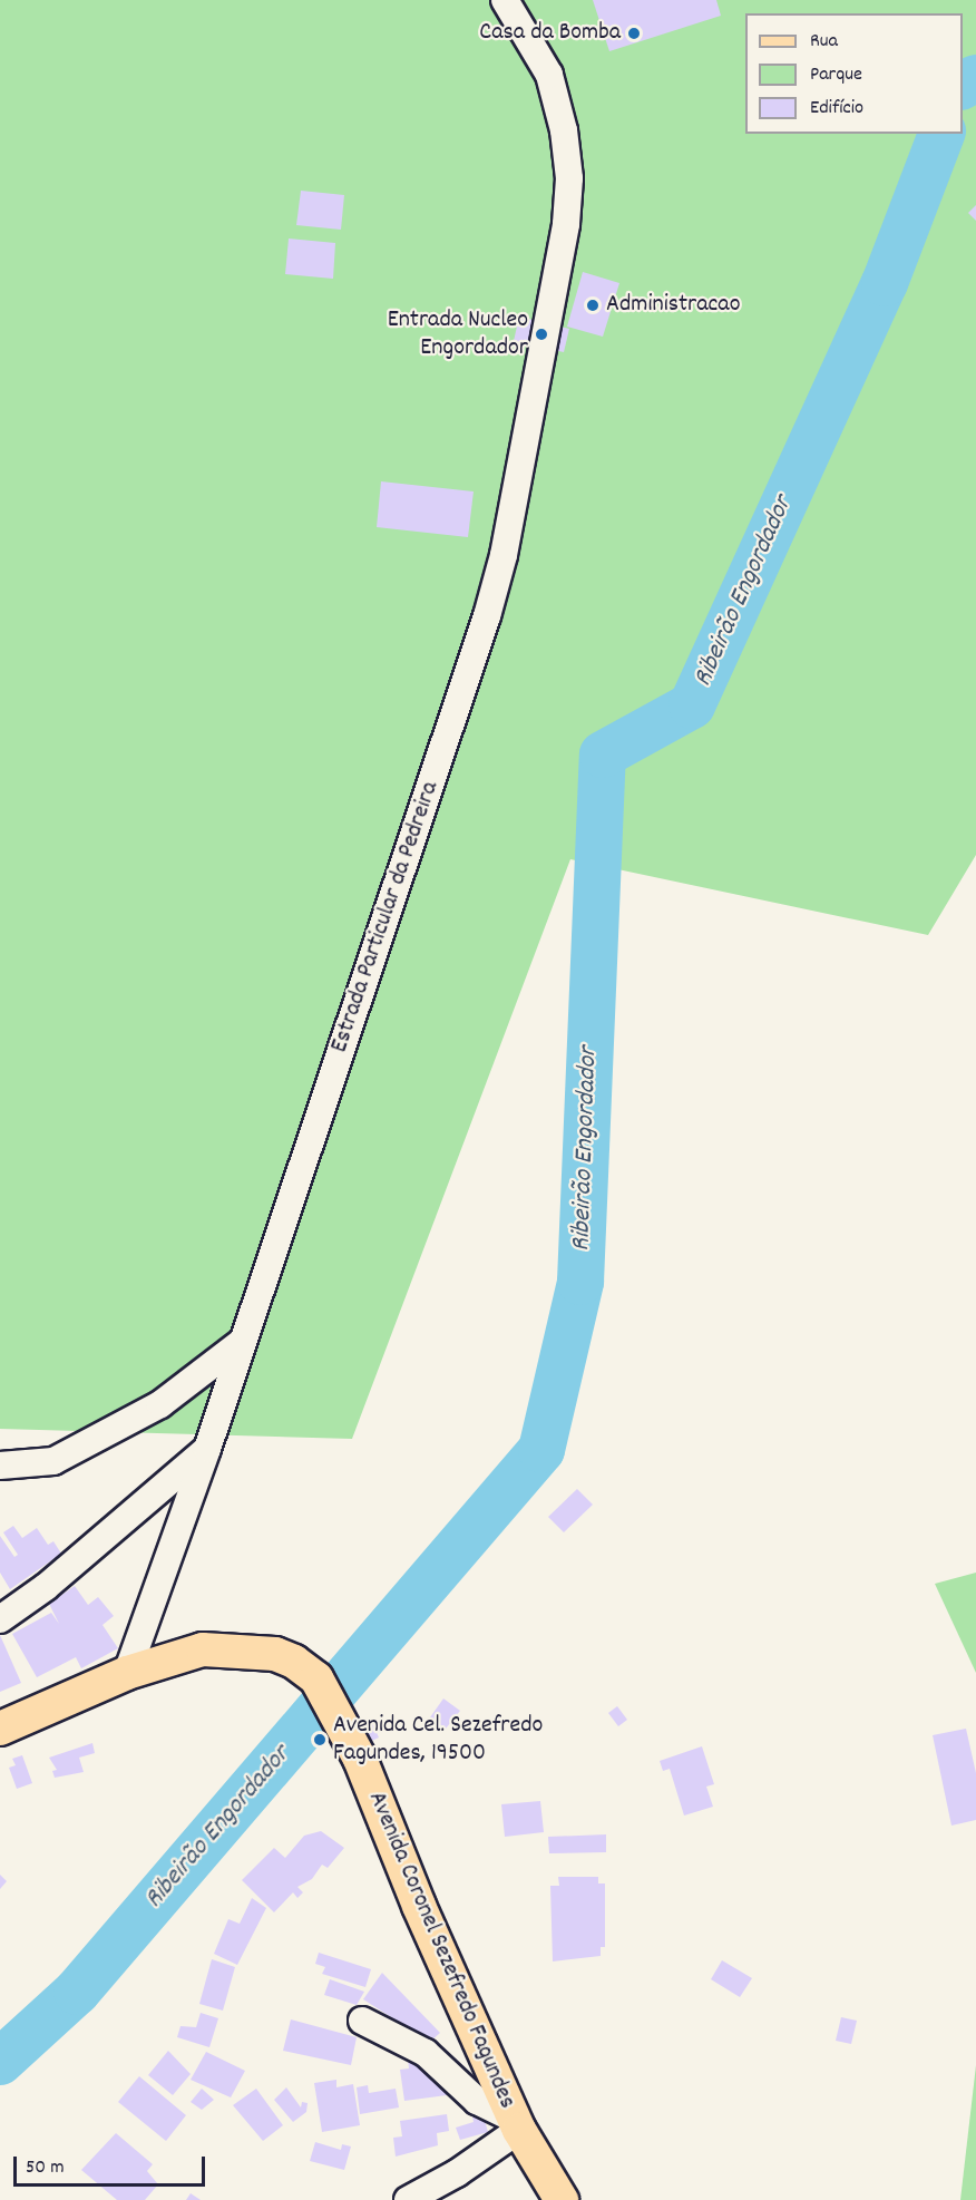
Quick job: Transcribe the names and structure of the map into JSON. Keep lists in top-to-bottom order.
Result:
{
  "streets": {
    "main road": ["Avenida Coronel Sezefredo Fagundes"],
    "street": ["Estrada Particular da Pedreira"]
  },
  "crossings": [
    ["Estrada Particular da Pedreira", "Avenida Coronel Sezefredo Fagundes"]
  ],
  "water": ["Ribeirão Engordador"],
  "places": [
    "Casa da Bomba",
    "Administracao",
    "Entrada Nucleo Engordador",
    "Avenida Cel. Sezefredo Fagundes, 19500"
  ],
  "legend": ["Rua", "Parque", "Edifício"],
  "scale_bar": "50 m"
}
